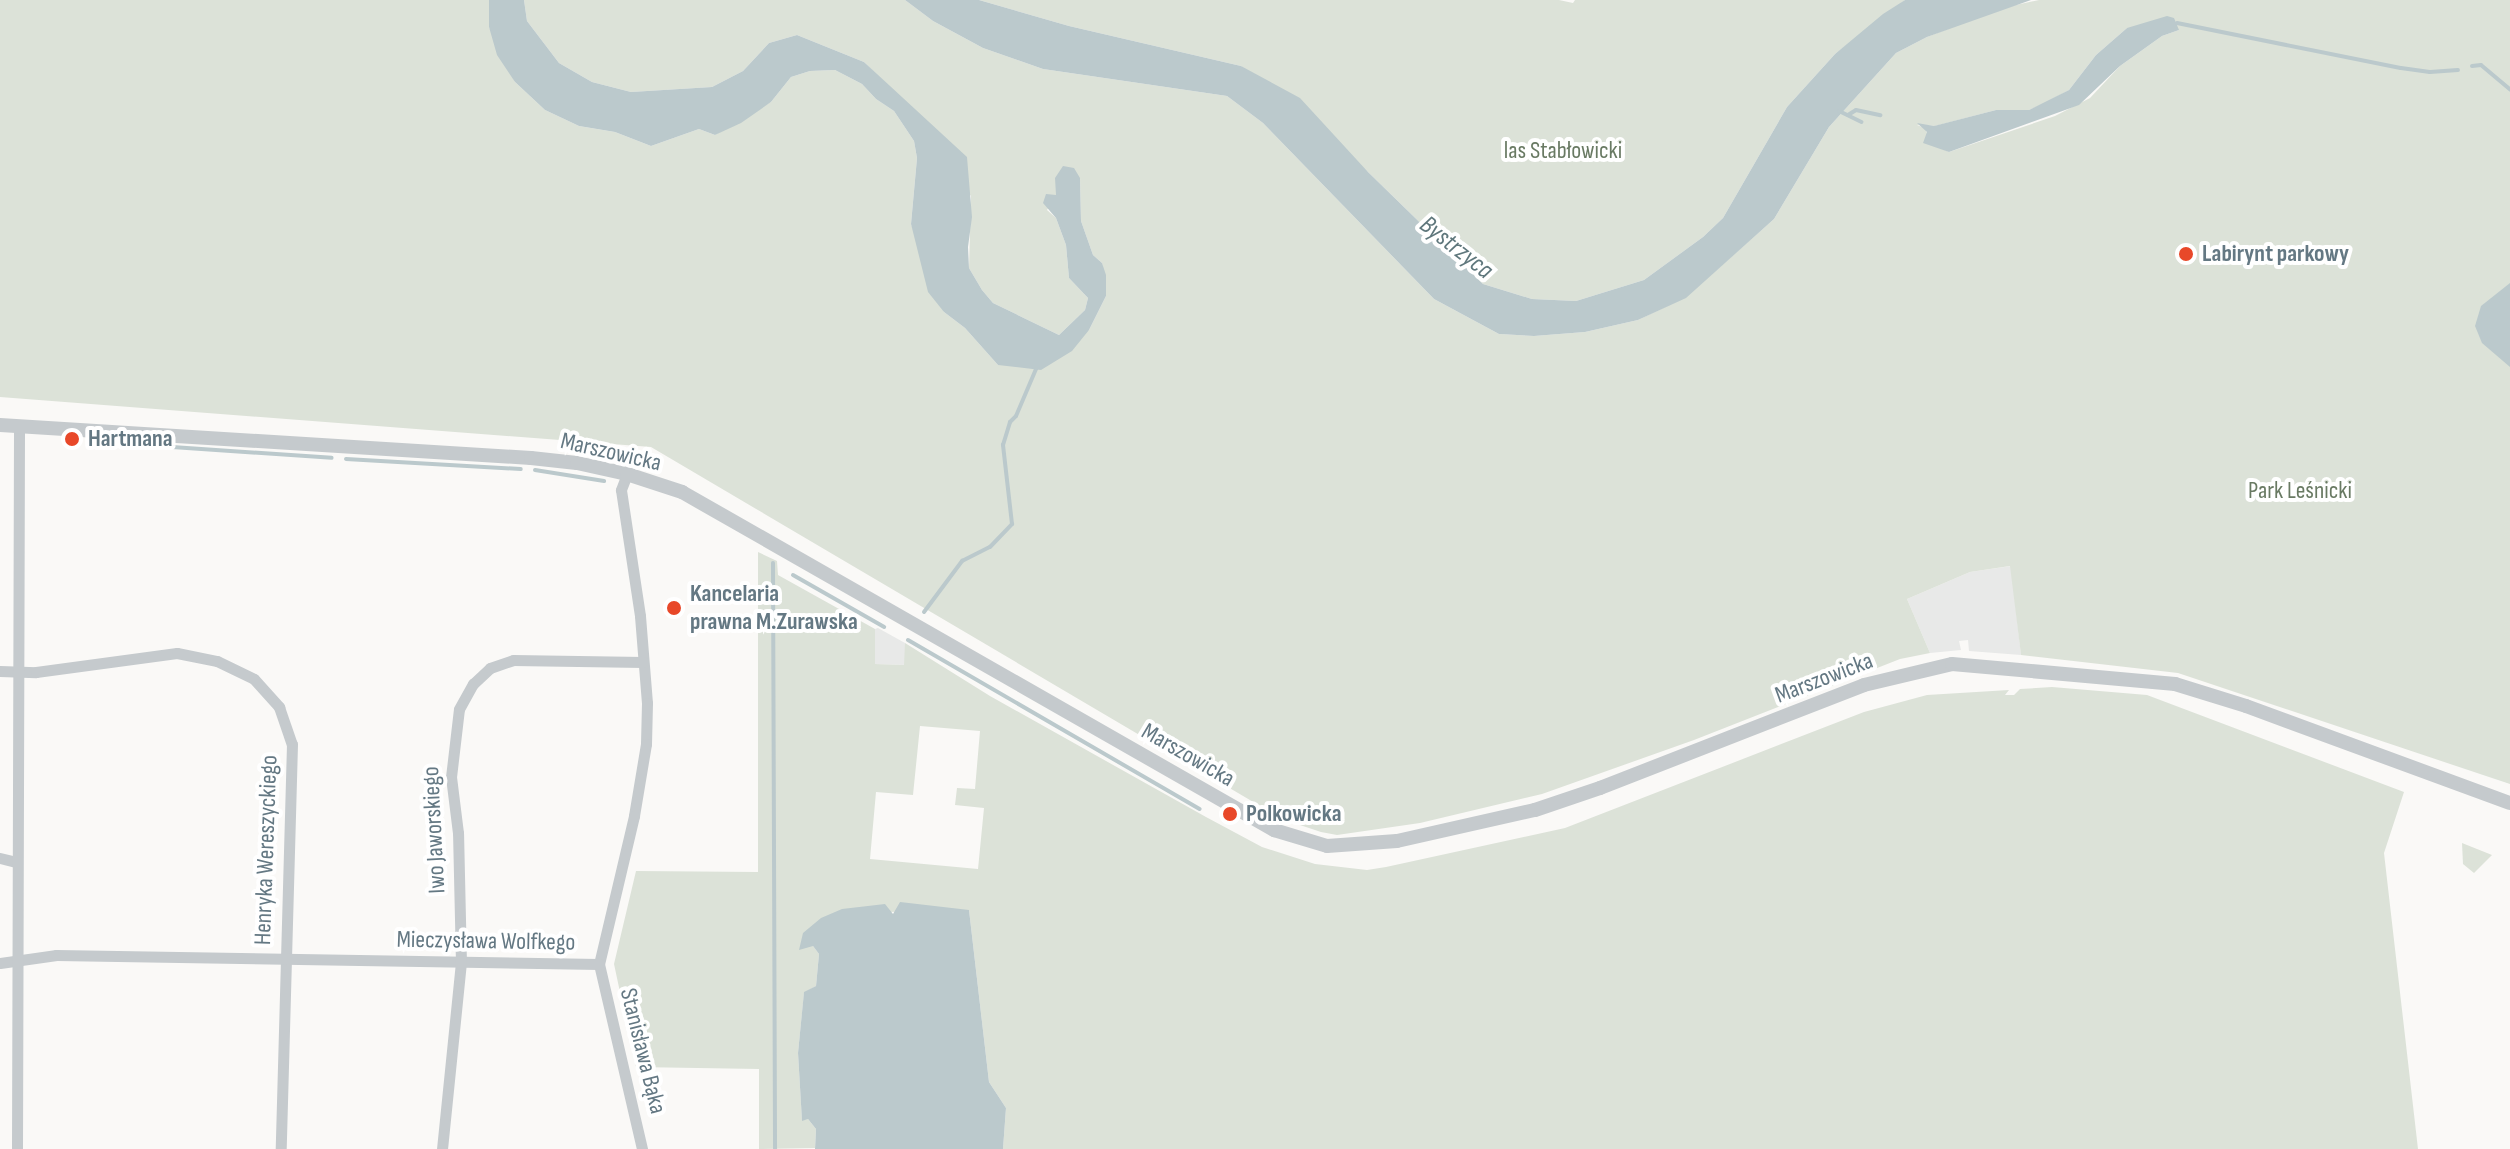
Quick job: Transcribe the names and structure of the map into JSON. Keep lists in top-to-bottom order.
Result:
{
  "streets": {
    "street": [
      "Marszowicka",
      "Iwo Jaworskiego",
      "Henryka Wereszyckiego",
      "Mieczysława Wolfkego",
      "Stanisława Bąka"
    ]
  },
  "crossings": [
    ["Marszowicka", "Mieczysława Wolfkego"],
    ["Iwo Jaworskiego", "Mieczysława Wolfkego"],
    ["Henryka Wereszyckiego", "Mieczysława Wolfkego"],
    ["Mieczysława Wolfkego", "Stanisława Bąka"]
  ],
  "water": ["Bystrzyca"],
  "parks": ["las Stabłowicki", "Park Leśnicki"],
  "places": [
    "Labirynt parkowy",
    "Hartmana",
    "Kancelaria prawna M.Zurawska",
    "Polkowicka"
  ]
}
